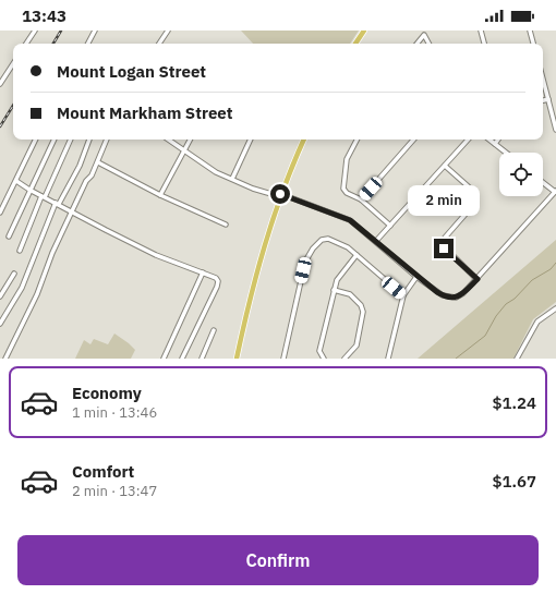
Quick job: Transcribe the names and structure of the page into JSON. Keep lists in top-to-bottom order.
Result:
{
  "page": {
    "status": "13:43",
    "banner": ["Mount Logan Street", "Mount Markham Street"],
    "bubble": "2 min",
    "list": [
      {
        "name": "Economy",
        "note": "1 min · 13:46",
        "value": "$1.24"
      },
      {
        "name": "Comfort",
        "note": "2 min · 13:47",
        "value": "$1.67"
      }
    ],
    "buttons": "Confirm"
  }
}
